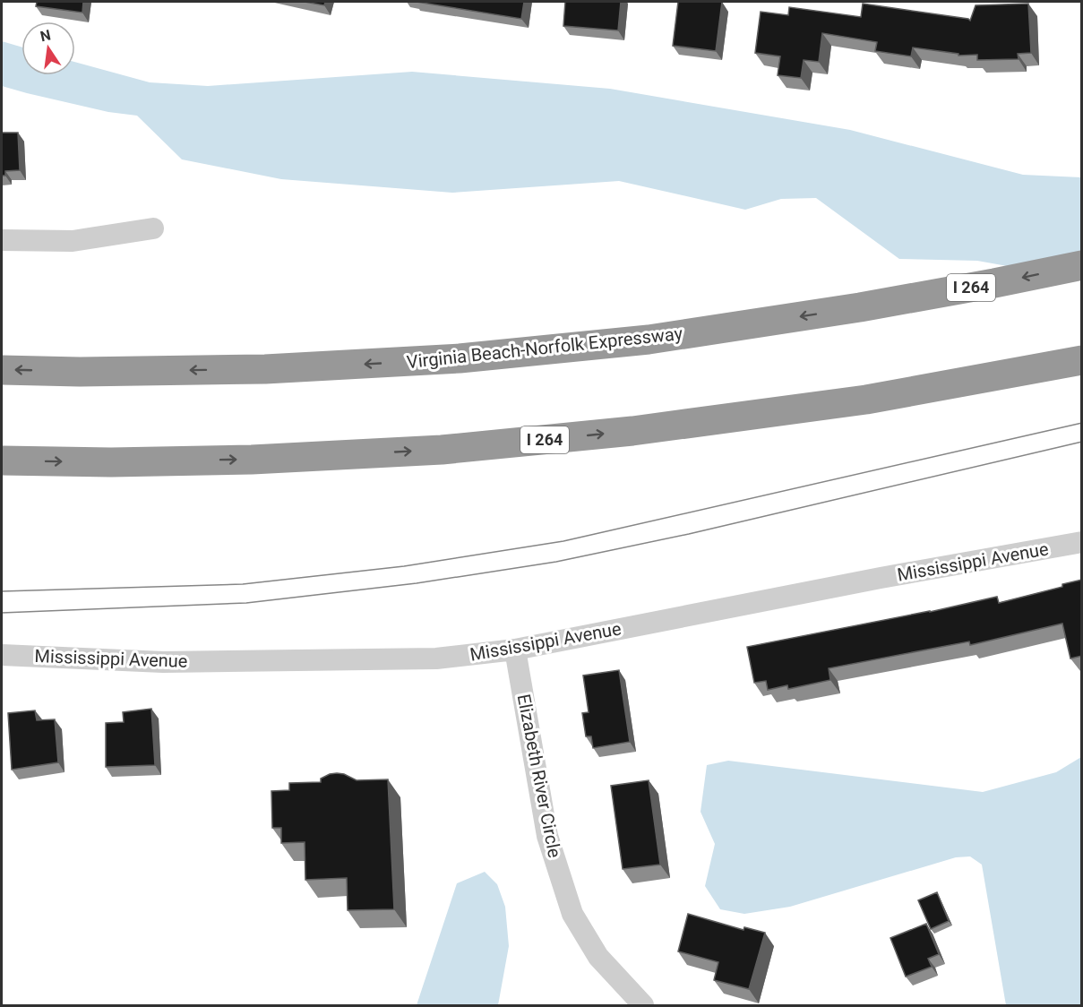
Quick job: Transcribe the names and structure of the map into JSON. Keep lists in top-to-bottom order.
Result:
{
  "streets": {
    "highway": ["I 264", "Virginia Beach-Norfolk Expressway"],
    "street": ["Mississippi Avenue", "Elizabeth River Circle"]
  },
  "crossings": [
    ["Mississippi Avenue", "Elizabeth River Circle"]
  ],
  "north": "top"
}
